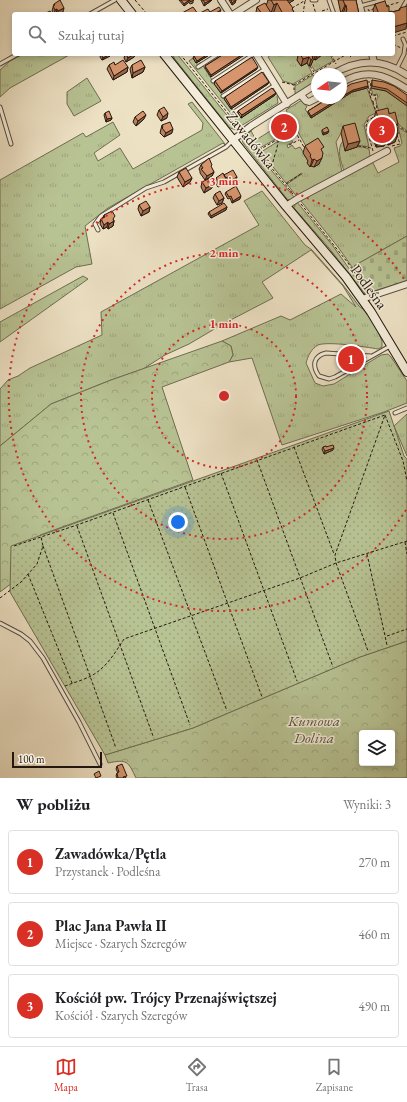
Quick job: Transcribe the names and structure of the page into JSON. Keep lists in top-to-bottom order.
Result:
{
  "streets": {
    "main road": ["Zawadówka", "Podleśna"]
  },
  "crossings": [
    ["Zawadówka", "Podleśna"]
  ],
  "parks": ["Kumowa Dolina"],
  "scale_bar": "100 m",
  "north": "left",
  "page": {
    "search": "Szukaj tutaj",
    "pins": ["2", "3", "1"],
    "scale": "100 m",
    "heading": ["W pobliżu", "Wyniki: 3"],
    "list": [
      {
        "mark": "1",
        "name": "Zawadówka/Pętla",
        "note": "Przystanek · Podleśna",
        "value": "270 m"
      },
      {
        "mark": "2",
        "name": "Plac Jana Pawła II",
        "note": "Miejsce · Szarych Szeregów",
        "value": "460 m"
      },
      {
        "mark": "3",
        "name": "Kościół pw. Trójcy Przenajświętszej",
        "note": "Kościół · Szarych Szeregów",
        "value": "490 m"
      }
    ],
    "nav": ["Mapa", "Trasa", "Zapisane"]
  },
  "rings": ["3 min", "2 min", "1 min"]
}
